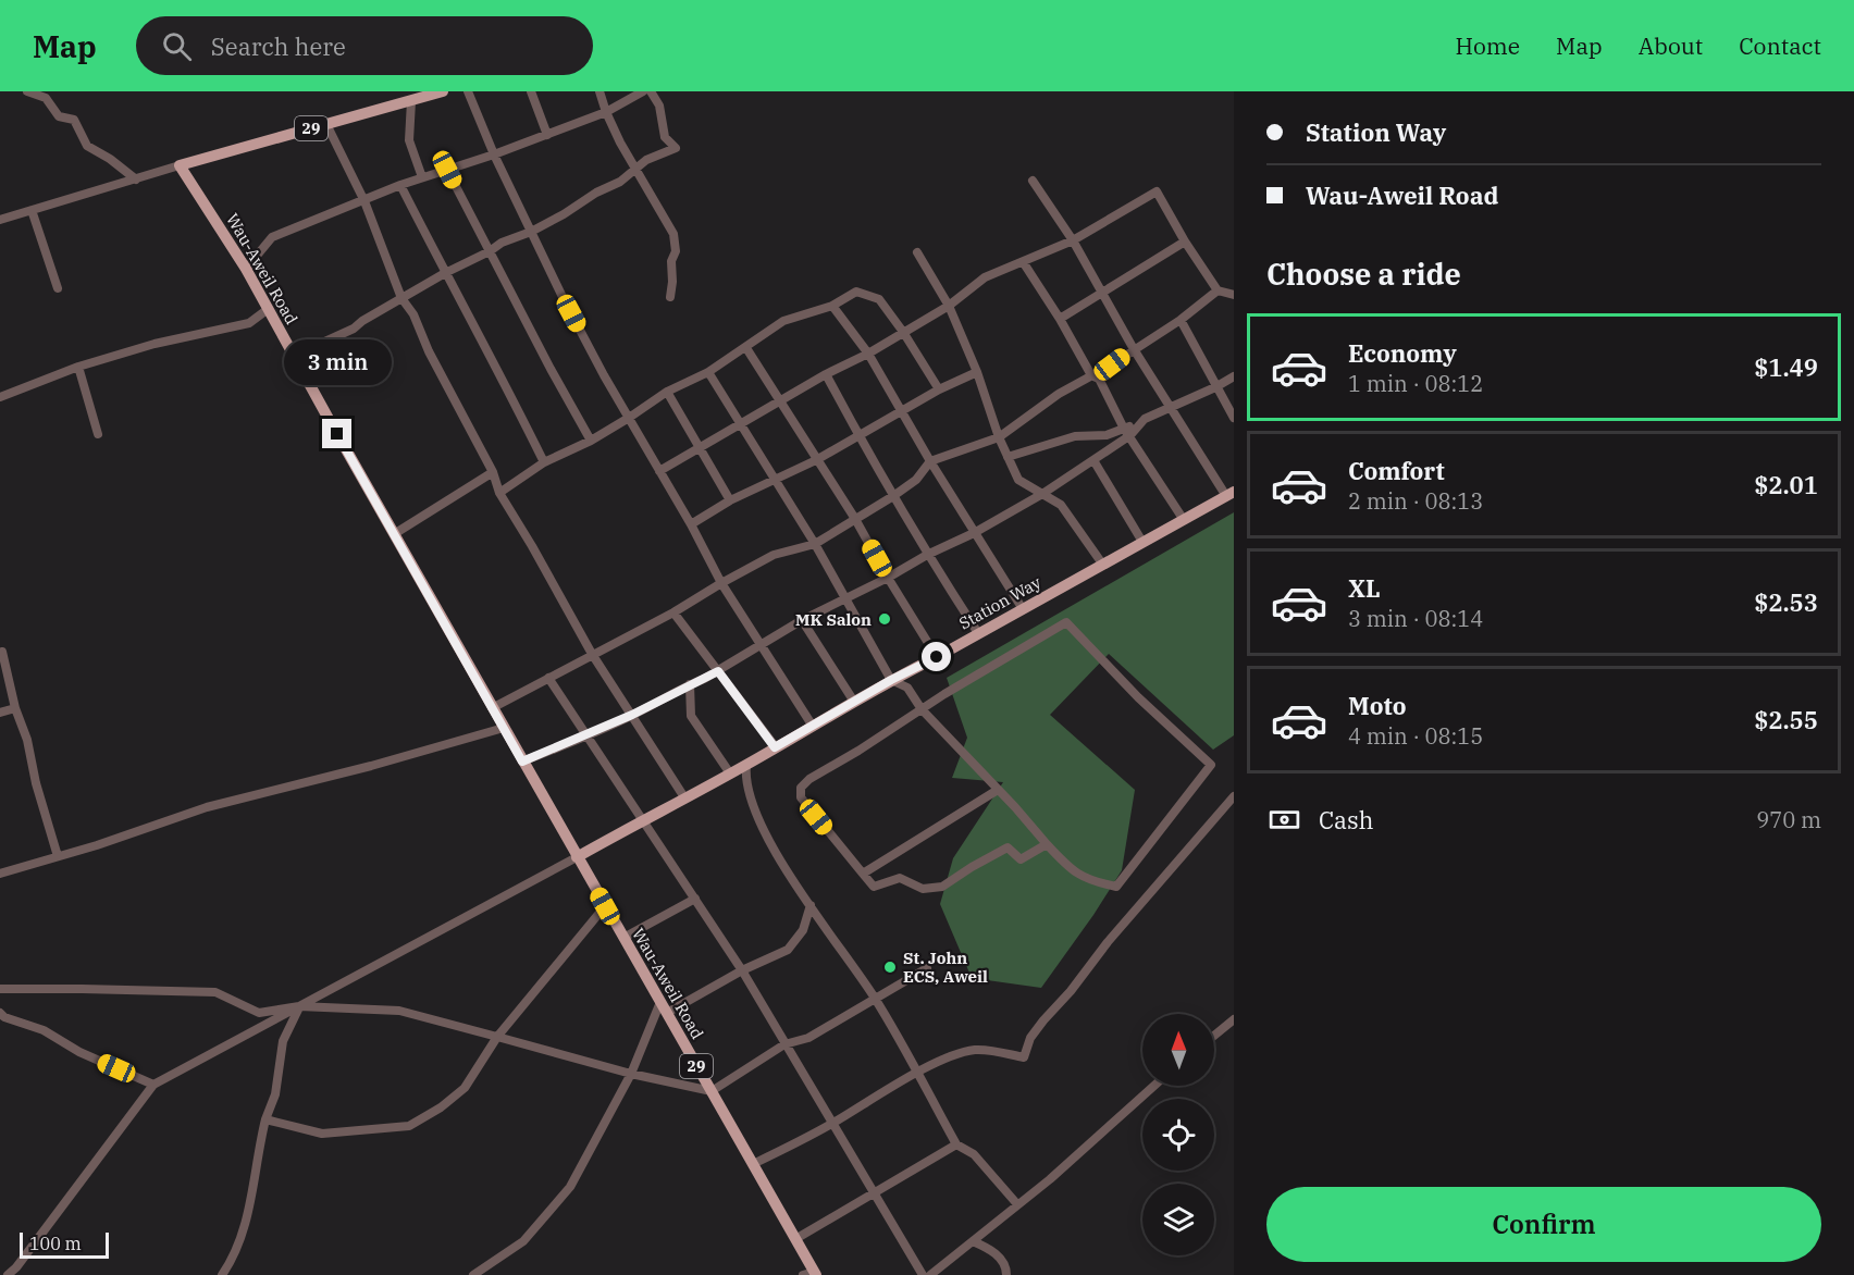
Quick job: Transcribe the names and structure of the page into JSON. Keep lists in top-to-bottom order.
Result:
{
  "streets": {
    "main road": ["29", "Wau-Aweil Road", "Station Way"]
  },
  "crossings": [
    ["29", "Wau-Aweil Road"],
    ["Wau-Aweil Road", "Station Way"]
  ],
  "places": ["MK Salon", "St. John ECS, Aweil"],
  "scale_bar": "100 m",
  "north": "top",
  "page": {
    "header": "Map",
    "search": "Search here",
    "nav": [
      "Home",
      "Map",
      "About",
      "Contact"
    ],
    "banner": ["Station Way", "Wau-Aweil Road"],
    "heading": "Choose a ride",
    "list": [
      {
        "name": "Economy",
        "note": "1 min · 08:12",
        "value": "$1.49"
      },
      {
        "name": "Comfort",
        "note": "2 min · 08:13",
        "value": "$2.01"
      },
      {
        "name": "XL",
        "note": "3 min · 08:14",
        "value": "$2.53"
      },
      {
        "name": "Moto",
        "note": "4 min · 08:15",
        "value": "$2.55"
      }
    ],
    "bubble": "3 min",
    "pay": ["Cash", "970 m"],
    "buttons": "Confirm",
    "scale": "100 m"
  }
}
